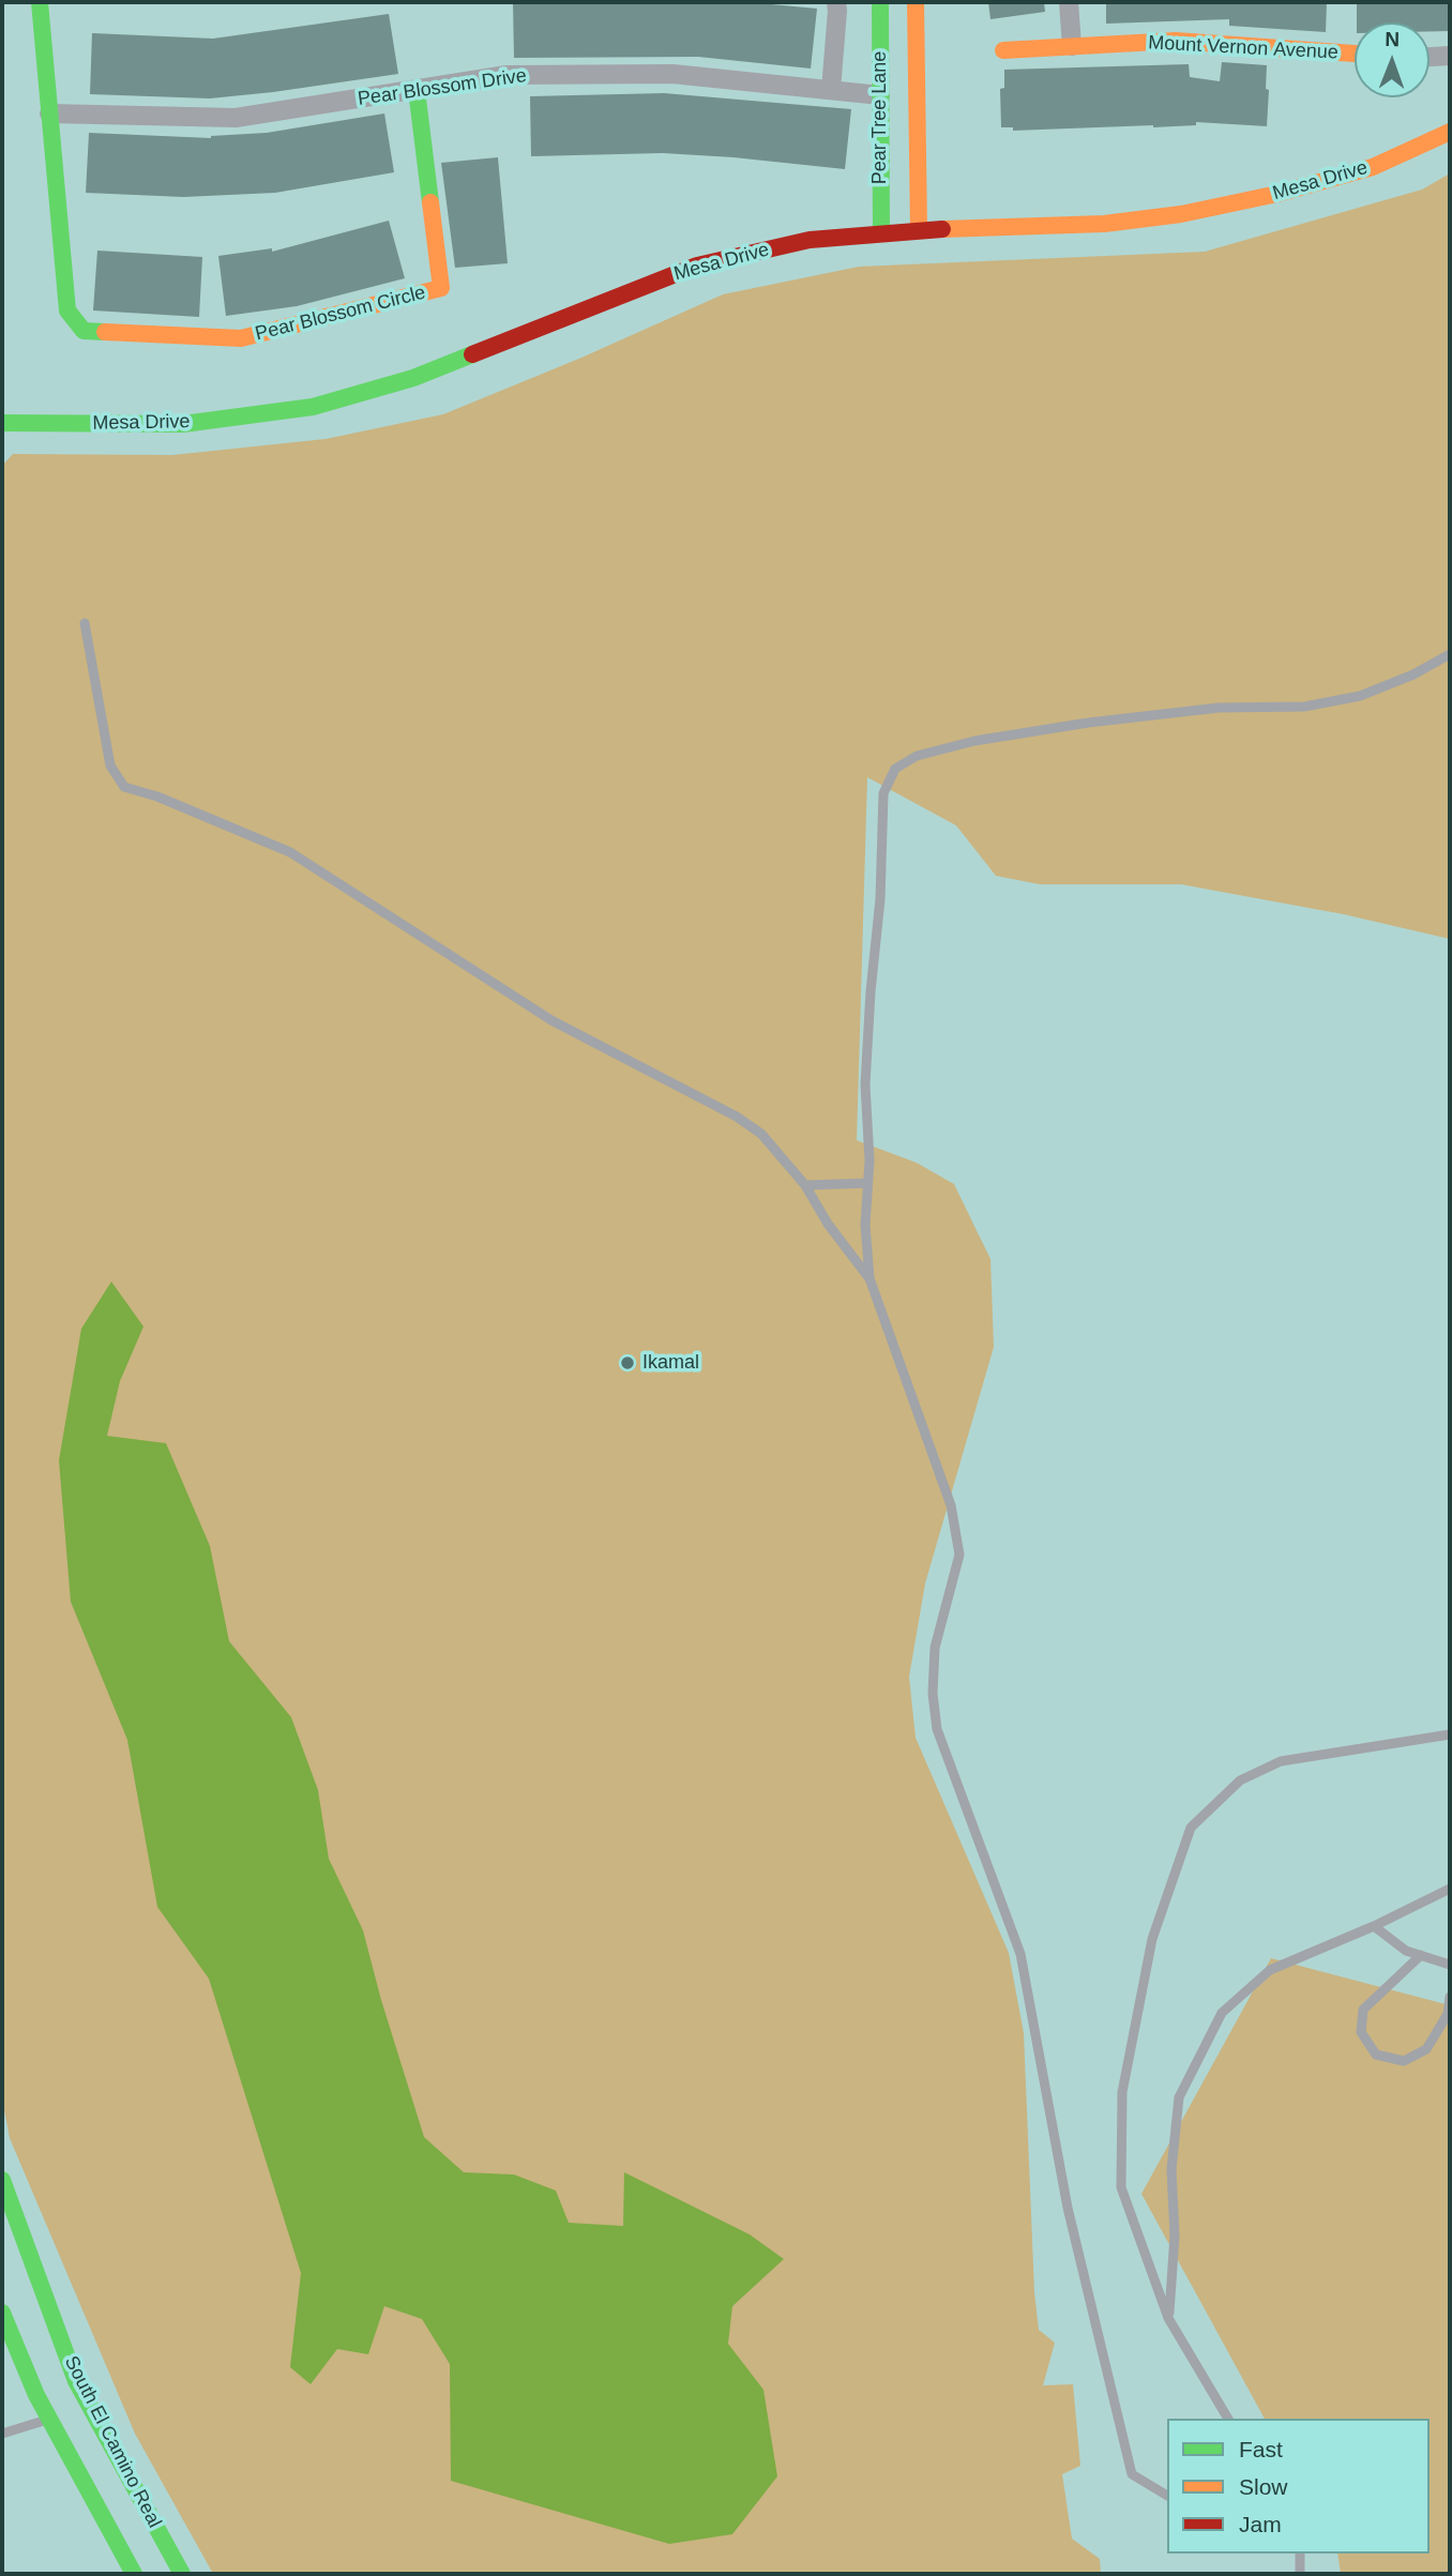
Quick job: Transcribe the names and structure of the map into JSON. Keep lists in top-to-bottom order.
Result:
{
  "streets": {
    "main road": [
      "Mount Vernon Avenue",
      "Pear Tree Lane",
      "Mesa Drive",
      "Pear Blossom Circle",
      "South El Camino Real"
    ],
    "street": ["Pear Blossom Drive"]
  },
  "crossings": [
    ["Pear Blossom Drive", "Pear Tree Lane"],
    ["Pear Blossom Drive", "Pear Blossom Circle"],
    ["Pear Tree Lane", "Mesa Drive"]
  ],
  "places": ["Ikamal"],
  "legend": ["Fast", "Slow", "Jam"],
  "north": "top"
}
